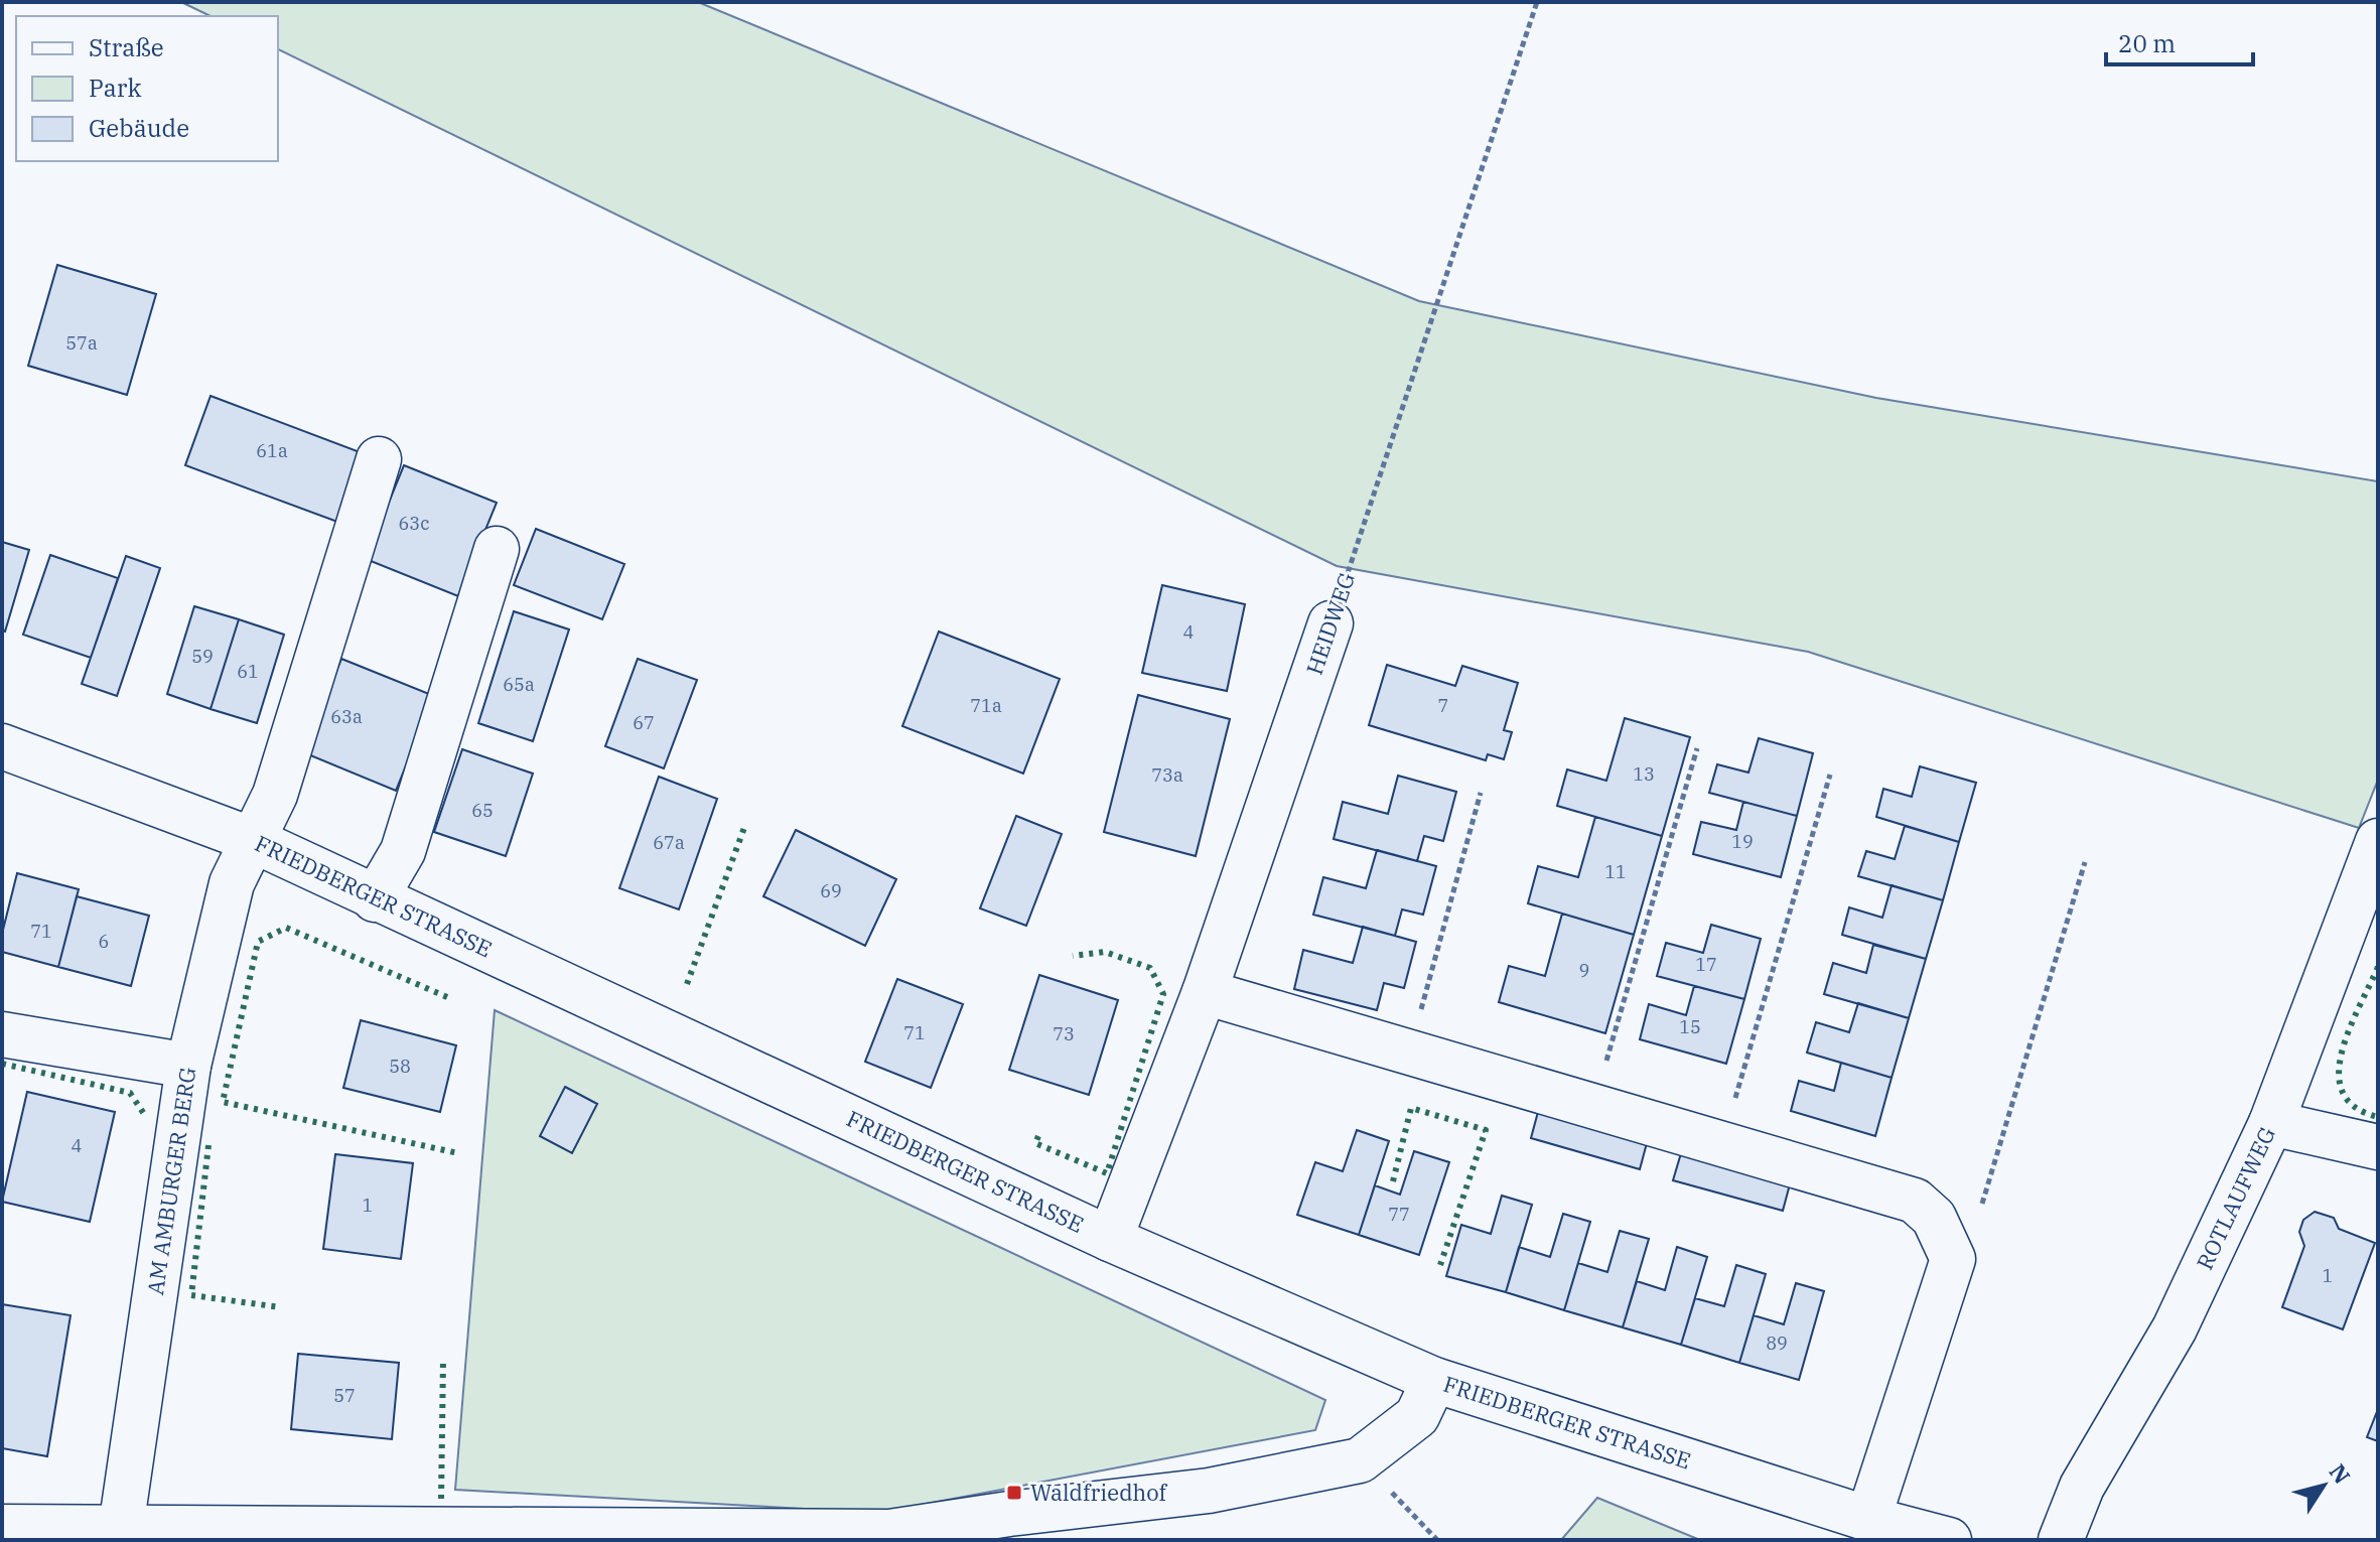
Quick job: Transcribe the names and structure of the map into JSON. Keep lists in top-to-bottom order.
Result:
{
  "streets": {
    "street": [
      "HEIDWEG",
      "FRIEDBERGER STRASSE",
      "AM AMBURGER BERG",
      "ROTLAUFWEG"
    ]
  },
  "crossings": [
    ["HEIDWEG", "FRIEDBERGER STRASSE"],
    ["FRIEDBERGER STRASSE", "AM AMBURGER BERG"]
  ],
  "places": {
    "transit": ["Waldfriedhof"]
  },
  "house_numbers": [
    "57a",
    "61a",
    "63c",
    "4",
    "59",
    "61",
    "65a",
    "71a",
    "7",
    "63a",
    "67",
    "13",
    "73a",
    "65",
    "19",
    "67a",
    "11",
    "69",
    "71",
    "6",
    "17",
    "9",
    "15",
    "71",
    "73",
    "58",
    "4",
    "1",
    "77",
    "1",
    "89",
    "57"
  ],
  "legend": ["Straße", "Park", "Gebäude"],
  "scale_bar": "20 m",
  "north": "top right"
}
